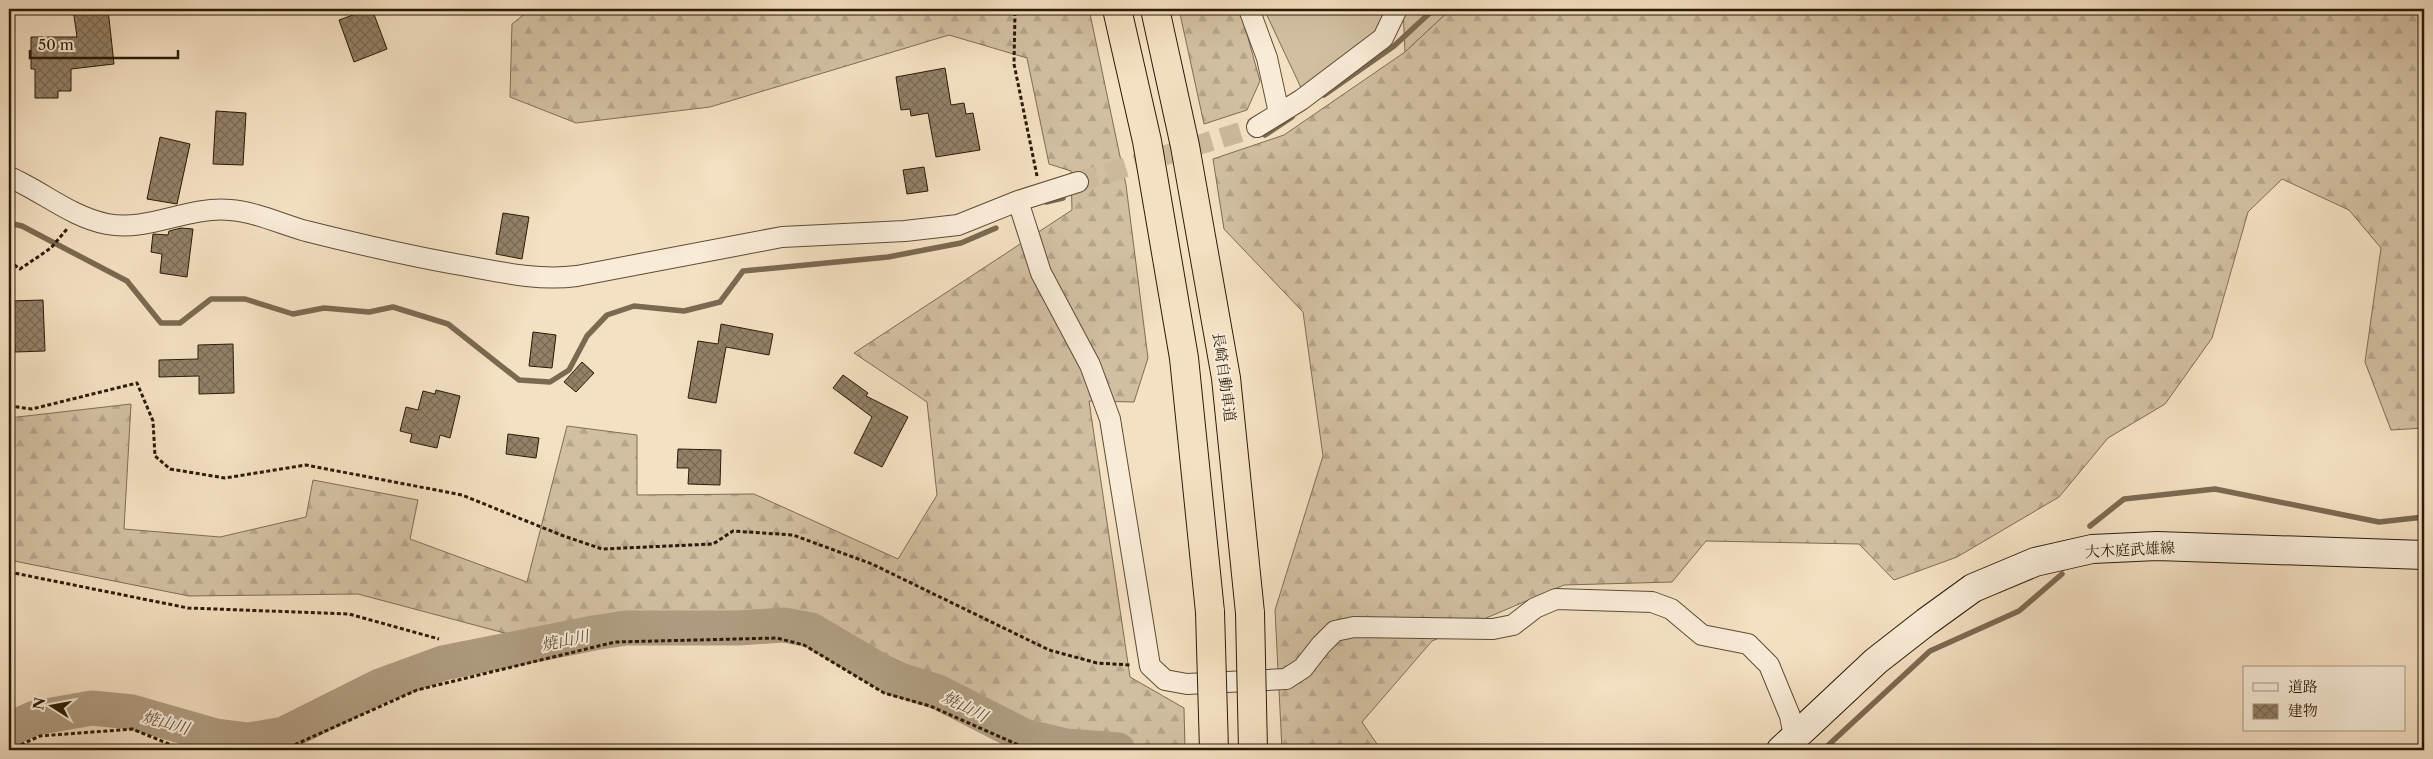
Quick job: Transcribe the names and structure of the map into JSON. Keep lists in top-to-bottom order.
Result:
{
  "streets": {
    "highway": ["長崎自動車道"],
    "main road": ["大木庭武雄線"]
  },
  "water": ["焼山川"],
  "legend": ["道路", "建物"],
  "scale_bar": "50 m",
  "north": "left"
}
